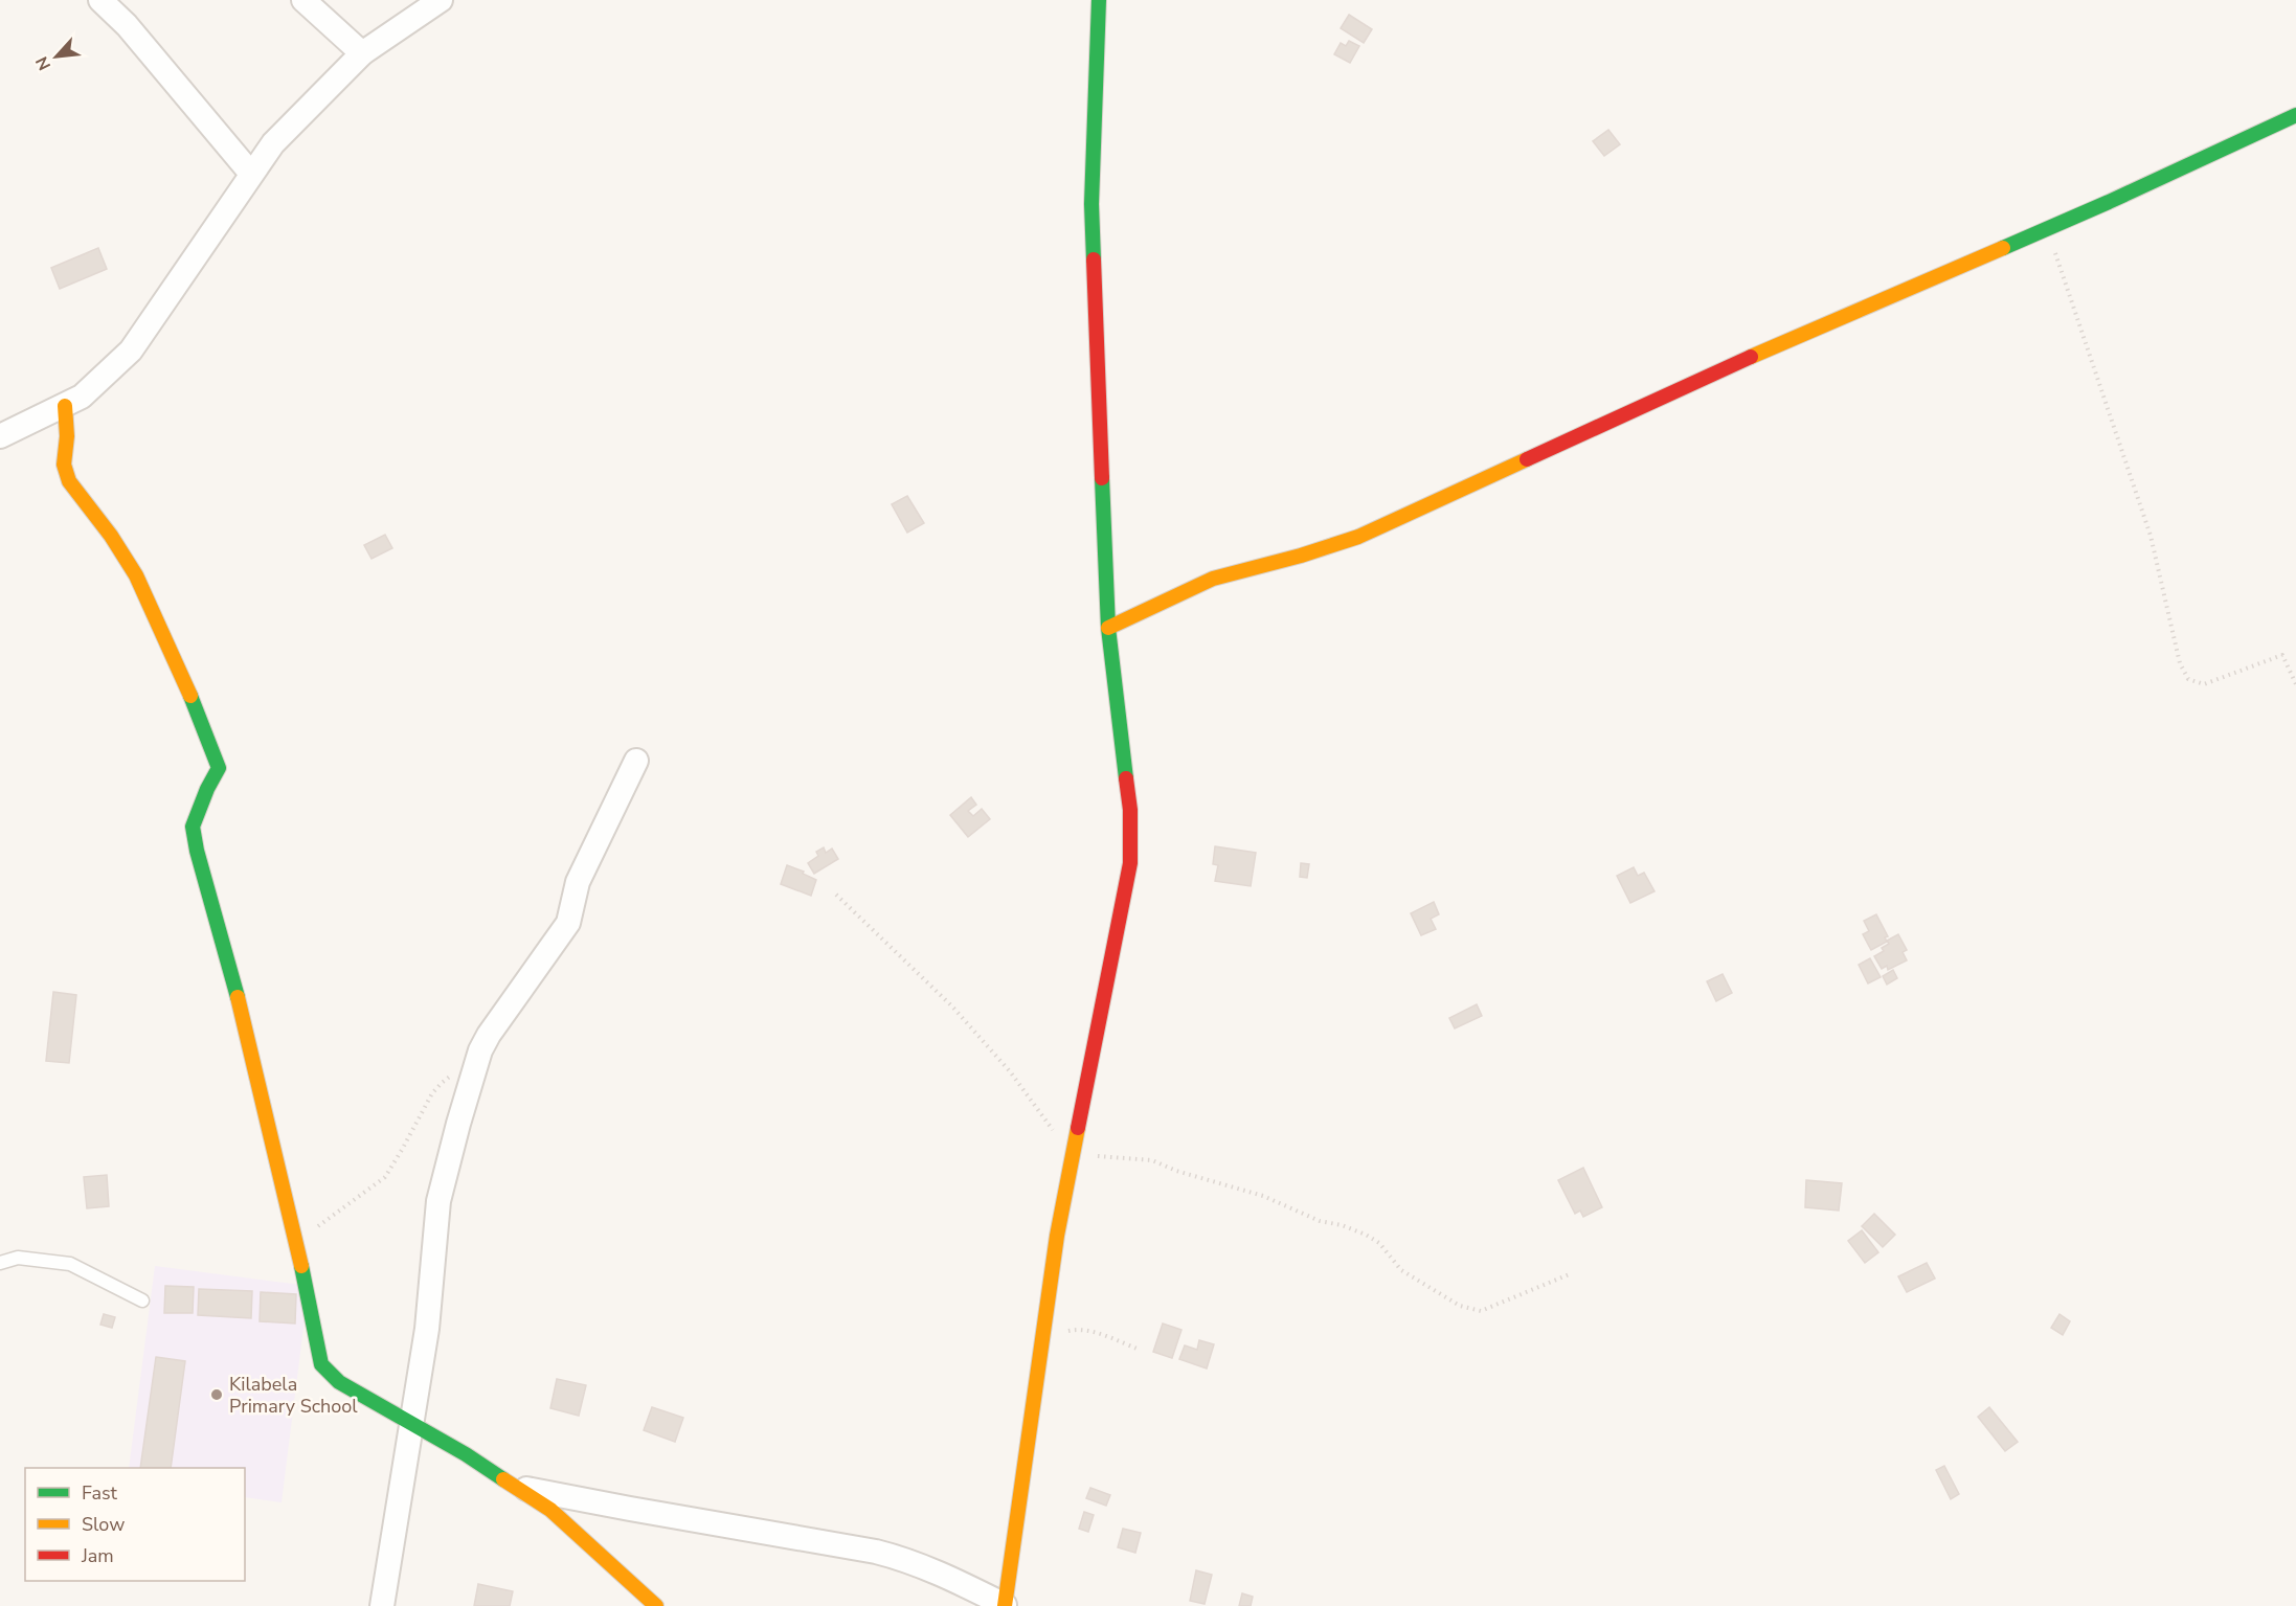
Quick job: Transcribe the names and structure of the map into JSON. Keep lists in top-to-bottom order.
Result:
{
  "places": ["Kilabela Primary School"],
  "legend": ["Fast", "Slow", "Jam"],
  "north": "bottom left"
}
